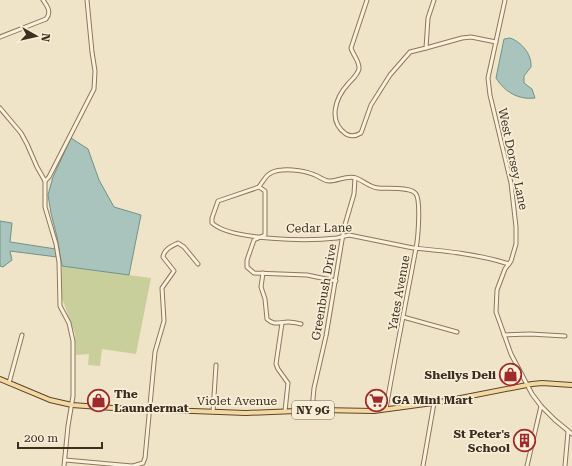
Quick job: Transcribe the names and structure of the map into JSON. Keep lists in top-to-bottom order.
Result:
{
  "streets": {
    "main road": ["Violet Avenue", "NY 9G"],
    "street": [
      "West Dorsey Lane",
      "Cedar Lane",
      "Greenbush Drive",
      "Yates Avenue"
    ]
  },
  "crossings": [
    ["West Dorsey Lane", "Yates Avenue"],
    ["West Dorsey Lane", "Violet Avenue"],
    ["Cedar Lane", "Greenbush Drive"],
    ["Cedar Lane", "Yates Avenue"],
    ["Greenbush Drive", "Violet Avenue"],
    ["Yates Avenue", "Violet Avenue"]
  ],
  "places": {
    "shop": ["Shellys Deli", "The Laundermat"],
    "supermarket": ["GA Mini Mart"],
    "building": ["St Peter's School"]
  },
  "scale_bar": "200 m",
  "north": "right"
}
